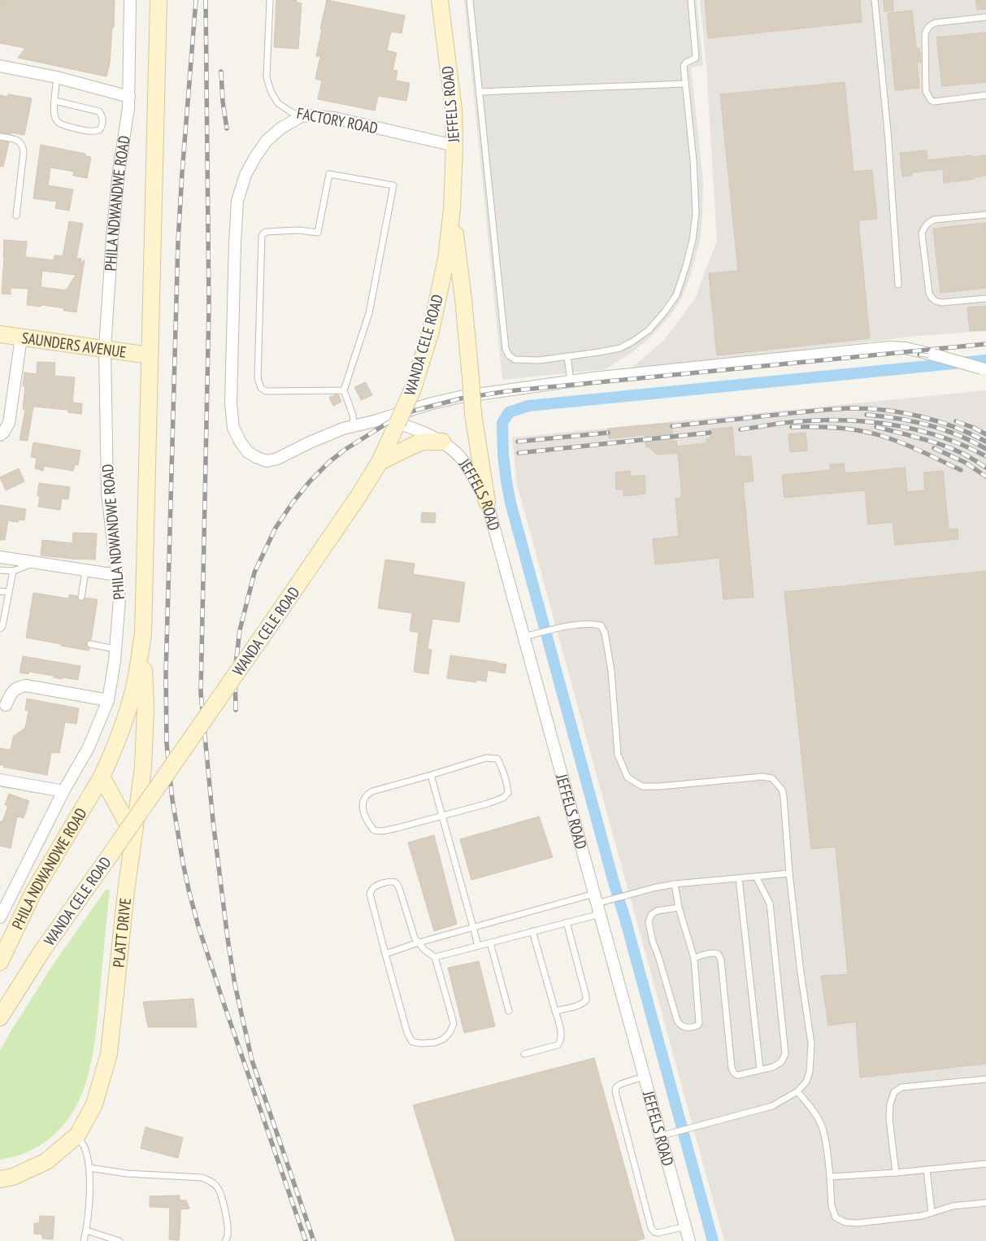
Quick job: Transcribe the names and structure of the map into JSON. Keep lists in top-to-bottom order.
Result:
{
  "streets": {
    "street": [
      "JEFFELS ROAD",
      "FACTORY ROAD",
      "PHILA NDWANDWE ROAD",
      "SAUNDERS AVENUE",
      "WANDA CELE ROAD",
      "PLATT DRIVE"
    ]
  },
  "crossings": [
    ["JEFFELS ROAD", "FACTORY ROAD"],
    ["JEFFELS ROAD", "WANDA CELE ROAD"],
    ["PHILA NDWANDWE ROAD", "SAUNDERS AVENUE"],
    ["PHILA NDWANDWE ROAD", "PLATT DRIVE"]
  ]
}
